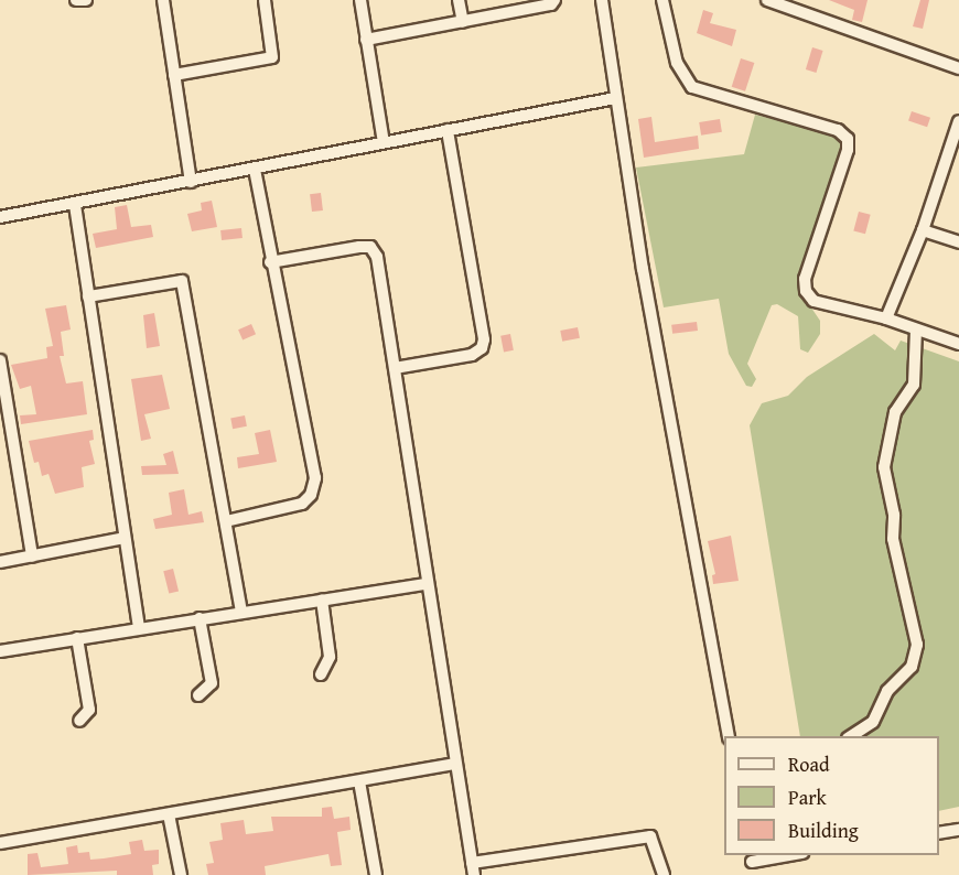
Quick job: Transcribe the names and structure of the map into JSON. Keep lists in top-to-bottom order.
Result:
{
  "legend": ["Road", "Park", "Building"]
}
